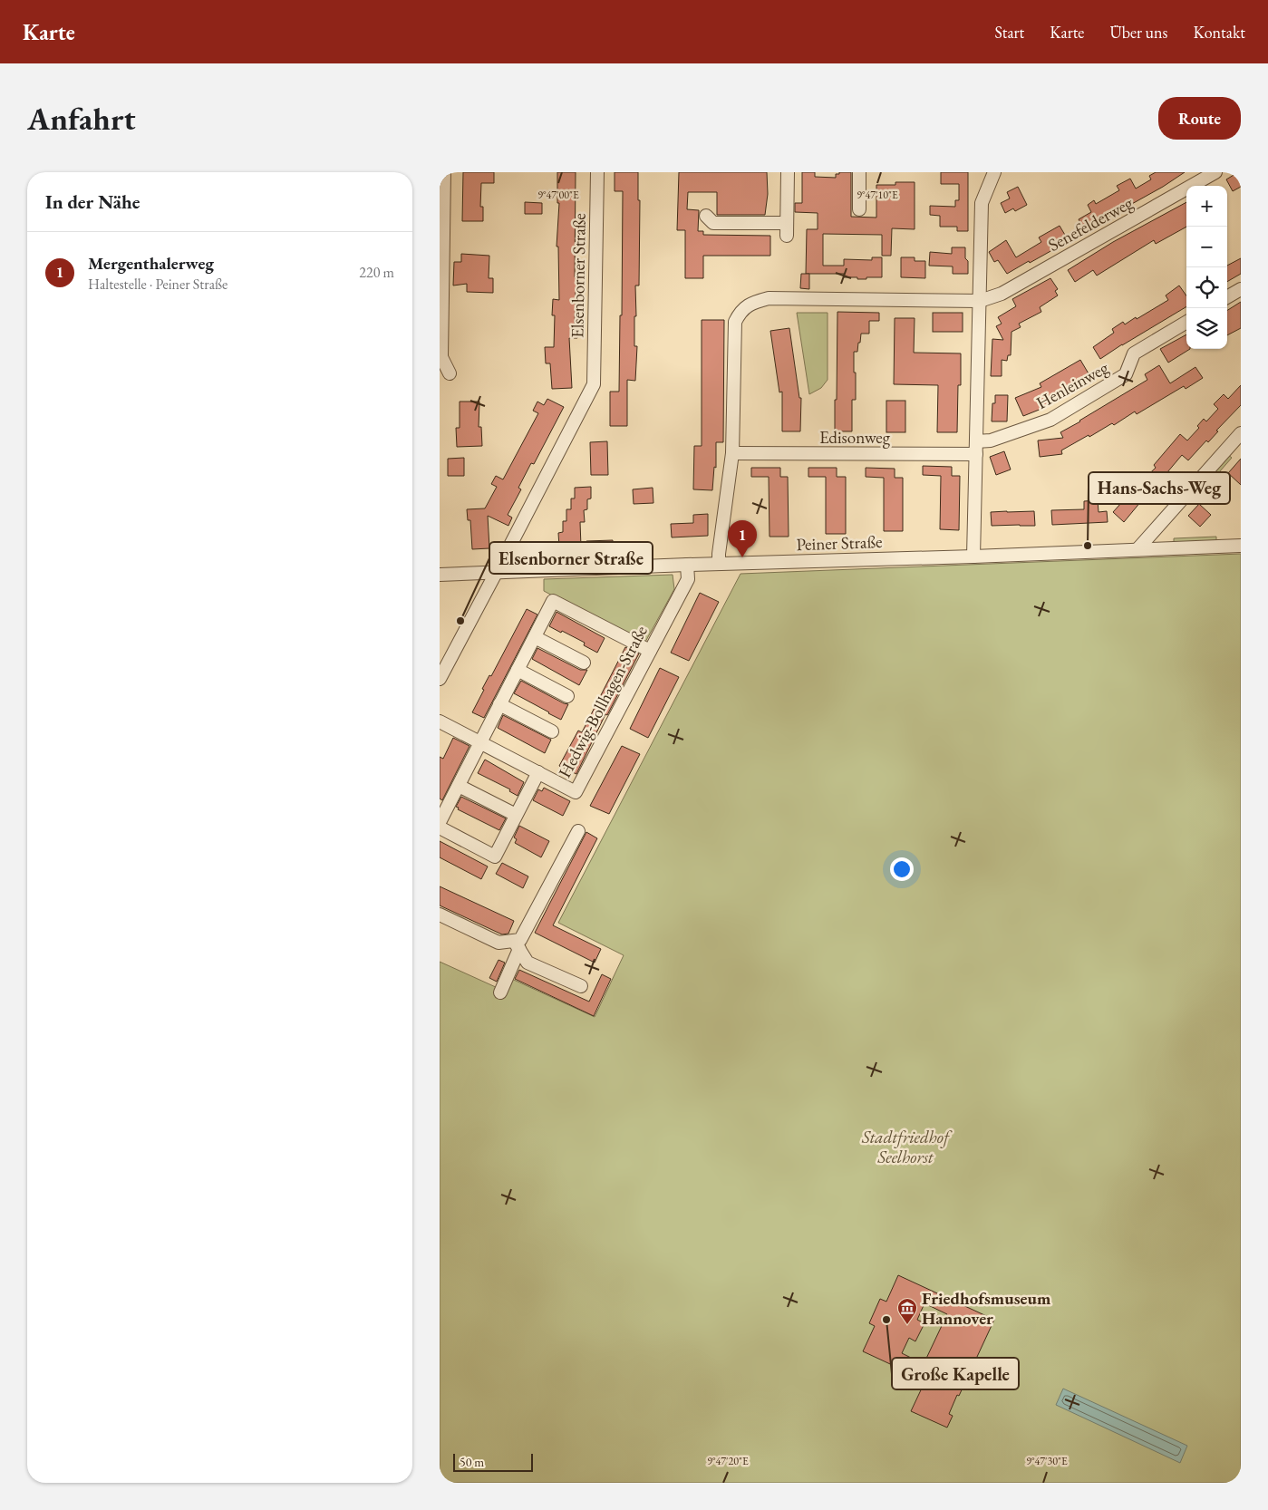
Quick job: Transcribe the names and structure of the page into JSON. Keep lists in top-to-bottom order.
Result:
{
  "streets": {
    "street": [
      "Senefelderweg",
      "Elsenborner Straße",
      "Henleinweg",
      "Edisonweg",
      "Peiner Straße",
      "Hedwig-Bollhagen-Straße"
    ]
  },
  "crossings": [
    ["Senefelderweg", "Edisonweg"],
    ["Senefelderweg", "Peiner Straße"],
    ["Elsenborner Straße", "Peiner Straße"],
    ["Henleinweg", "Edisonweg"],
    ["Peiner Straße", "Hedwig-Bollhagen-Straße"]
  ],
  "parks": ["Stadtfriedhof Seelhorst"],
  "places": {
    "other": ["Hans-Sachs-Weg", "Elsenborner Straße", "Große Kapelle"],
    "museum": ["Friedhofsmuseum Hannover"]
  },
  "scale_bar": "50 m",
  "page": {
    "header": "Karte",
    "nav": [
      "Start",
      "Karte",
      "Über uns",
      "Kontakt"
    ],
    "buttons": "Route",
    "title": "Anfahrt",
    "heading": "In der Nähe",
    "map_buttons": ["+", "−"],
    "list": [
      {
        "mark": "1",
        "name": "Mergenthalerweg",
        "note": "Haltestelle · Peiner Straße",
        "value": "220 m"
      }
    ],
    "pins": "1",
    "scale": "50 m"
  },
  "coordinates": [
    "9°47'00\"E",
    "9°47'10\"E",
    "9°47'20\"E",
    "9°47'30\"E"
  ]
}
